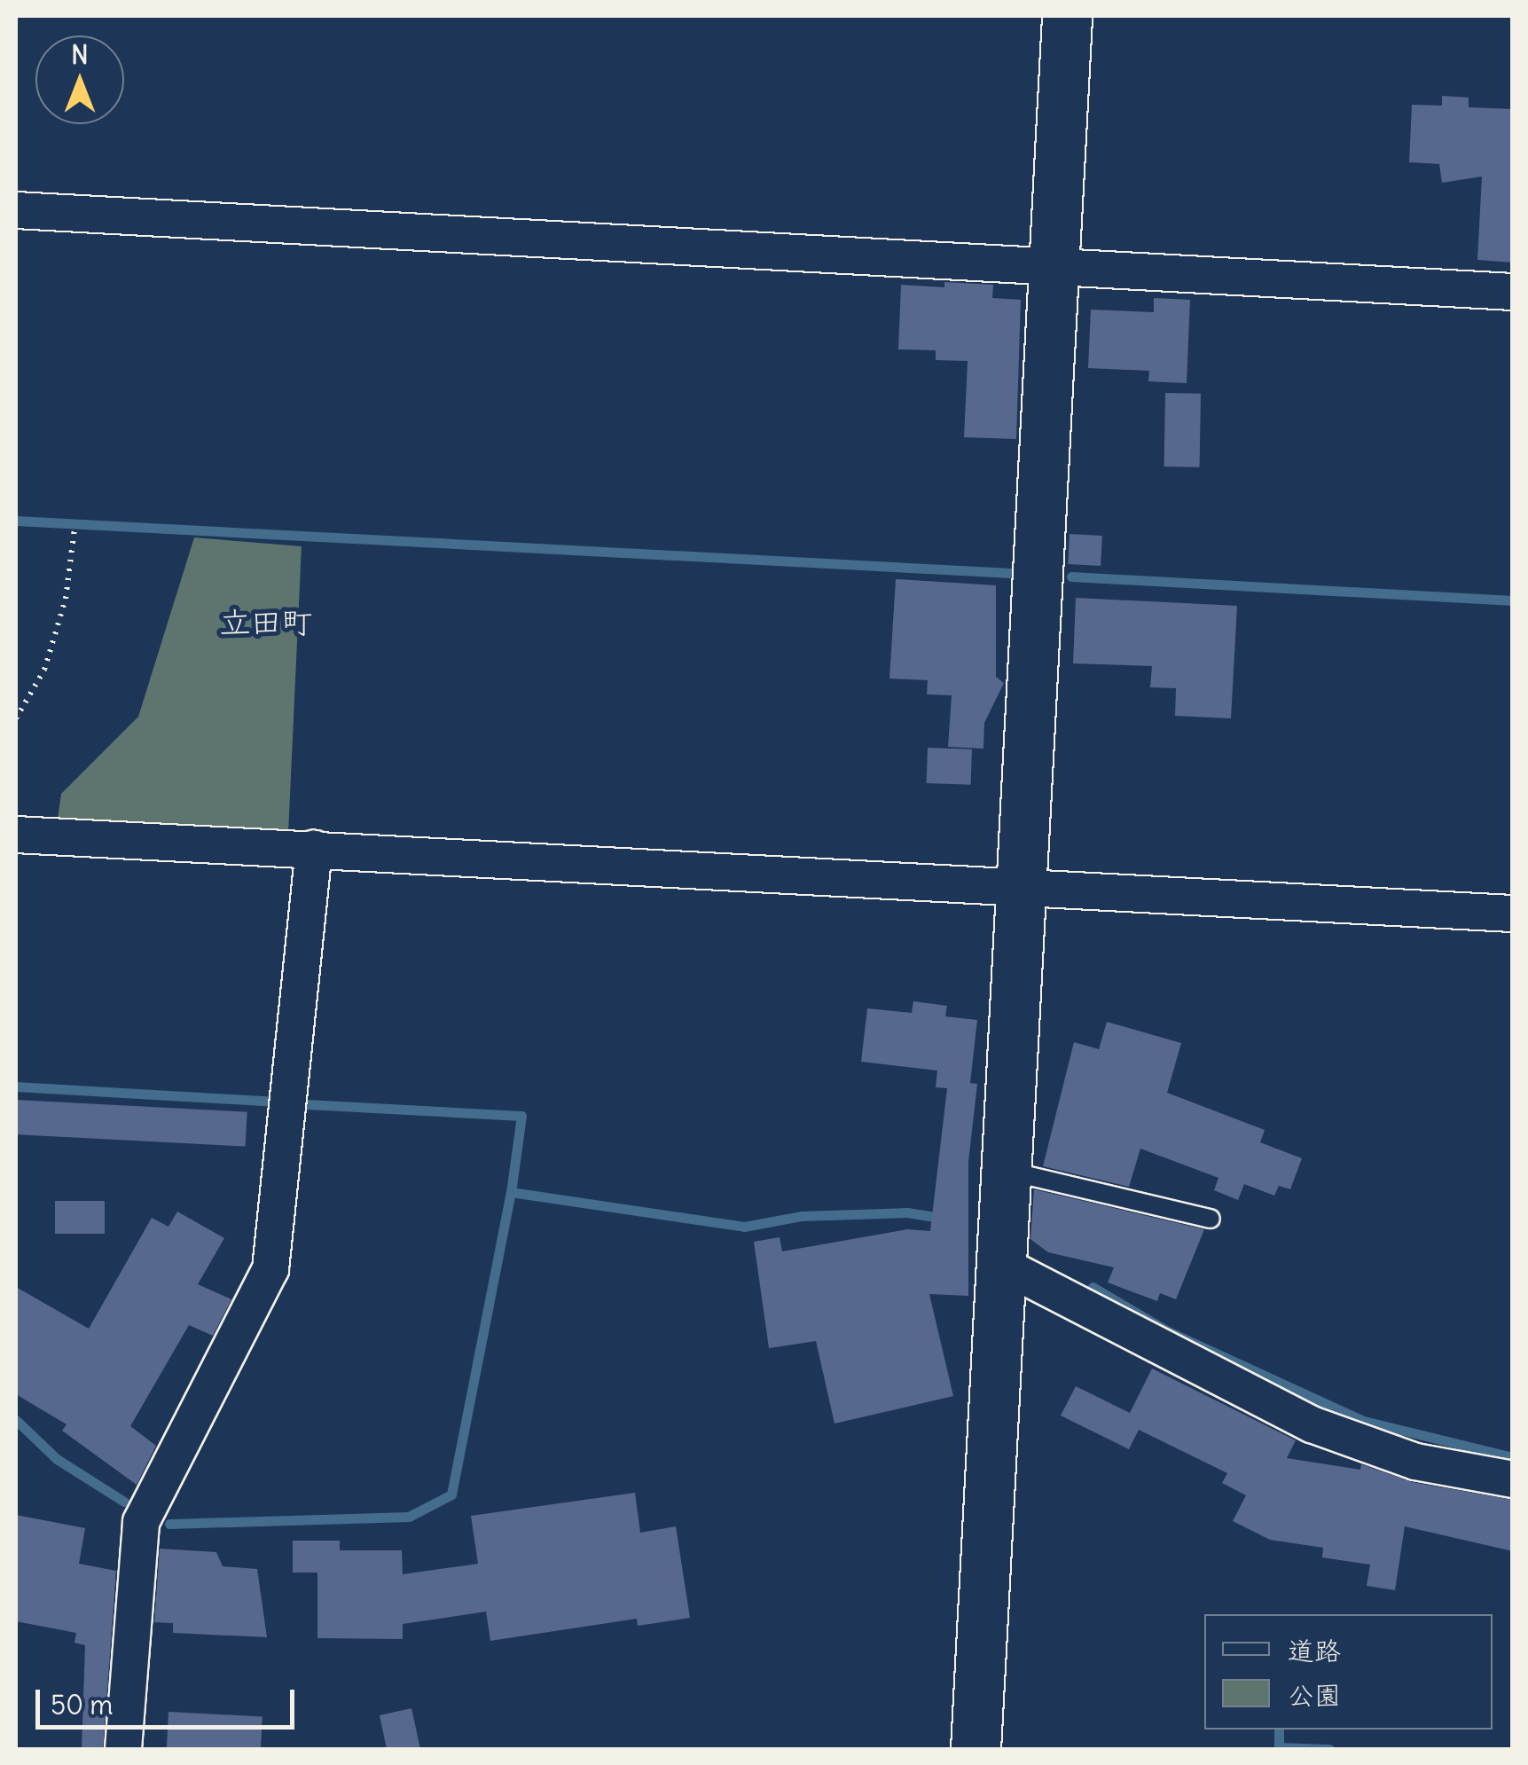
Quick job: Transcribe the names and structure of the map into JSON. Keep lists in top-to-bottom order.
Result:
{
  "districts": ["立田町"],
  "legend": ["道路", "公園"],
  "scale_bar": "50 m",
  "north": "top"
}
